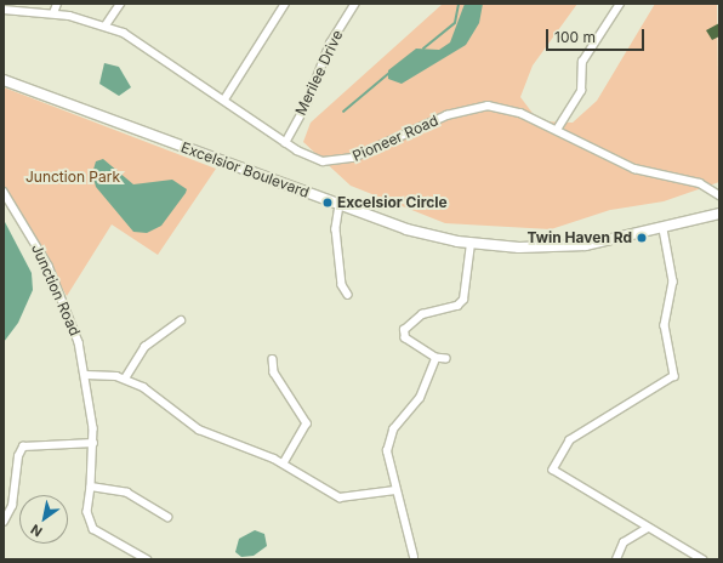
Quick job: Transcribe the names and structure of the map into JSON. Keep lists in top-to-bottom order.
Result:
{
  "streets": {
    "main road": ["Excelsior Boulevard"],
    "street": ["Merilee Drive", "Pioneer Road", "Junction Road"]
  },
  "crossings": [
    ["Merilee Drive", "Pioneer Road"]
  ],
  "parks": ["Junction Park"],
  "places": ["Excelsior Circle", "Twin Haven Rd"],
  "scale_bar": "100 m",
  "north": "bottom left"
}
